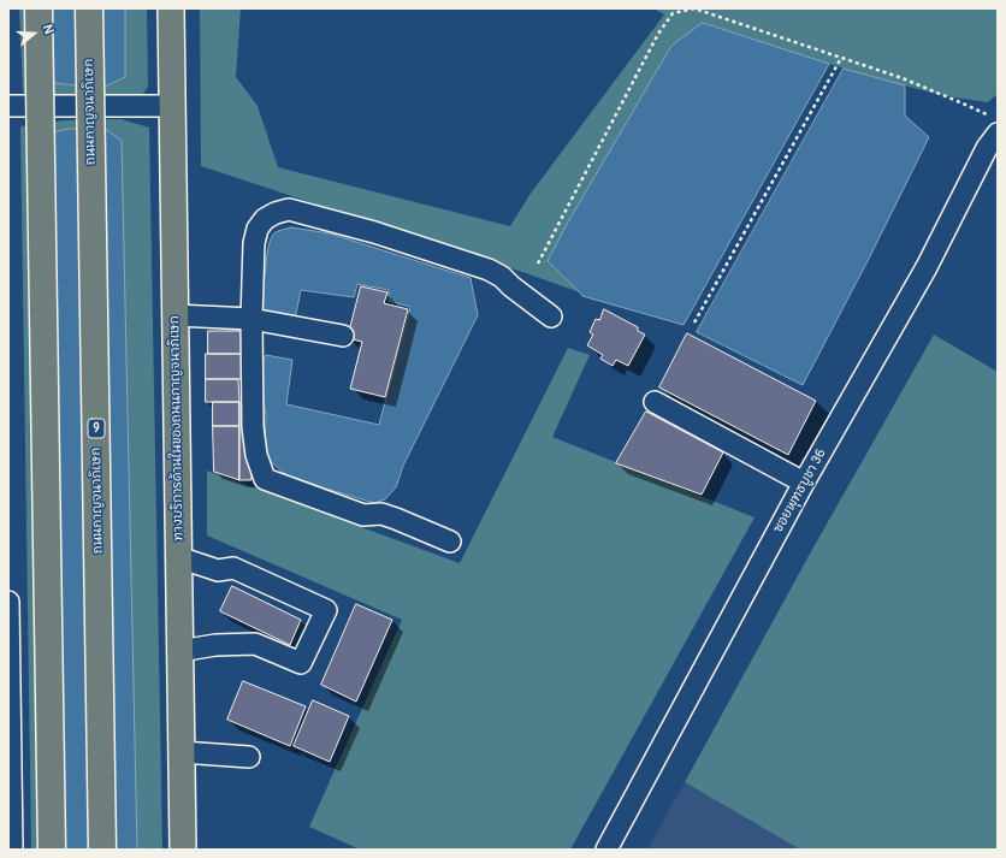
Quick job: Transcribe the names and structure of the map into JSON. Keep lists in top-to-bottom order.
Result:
{
  "streets": {
    "highway": ["ถนนกาญจนาภิเษก", "9"],
    "main road": ["ทางบริการด้านในของถนนกาญจนาภิเษก"],
    "street": ["ซอยพุทธบูชา 36"]
  },
  "north": "right"
}
